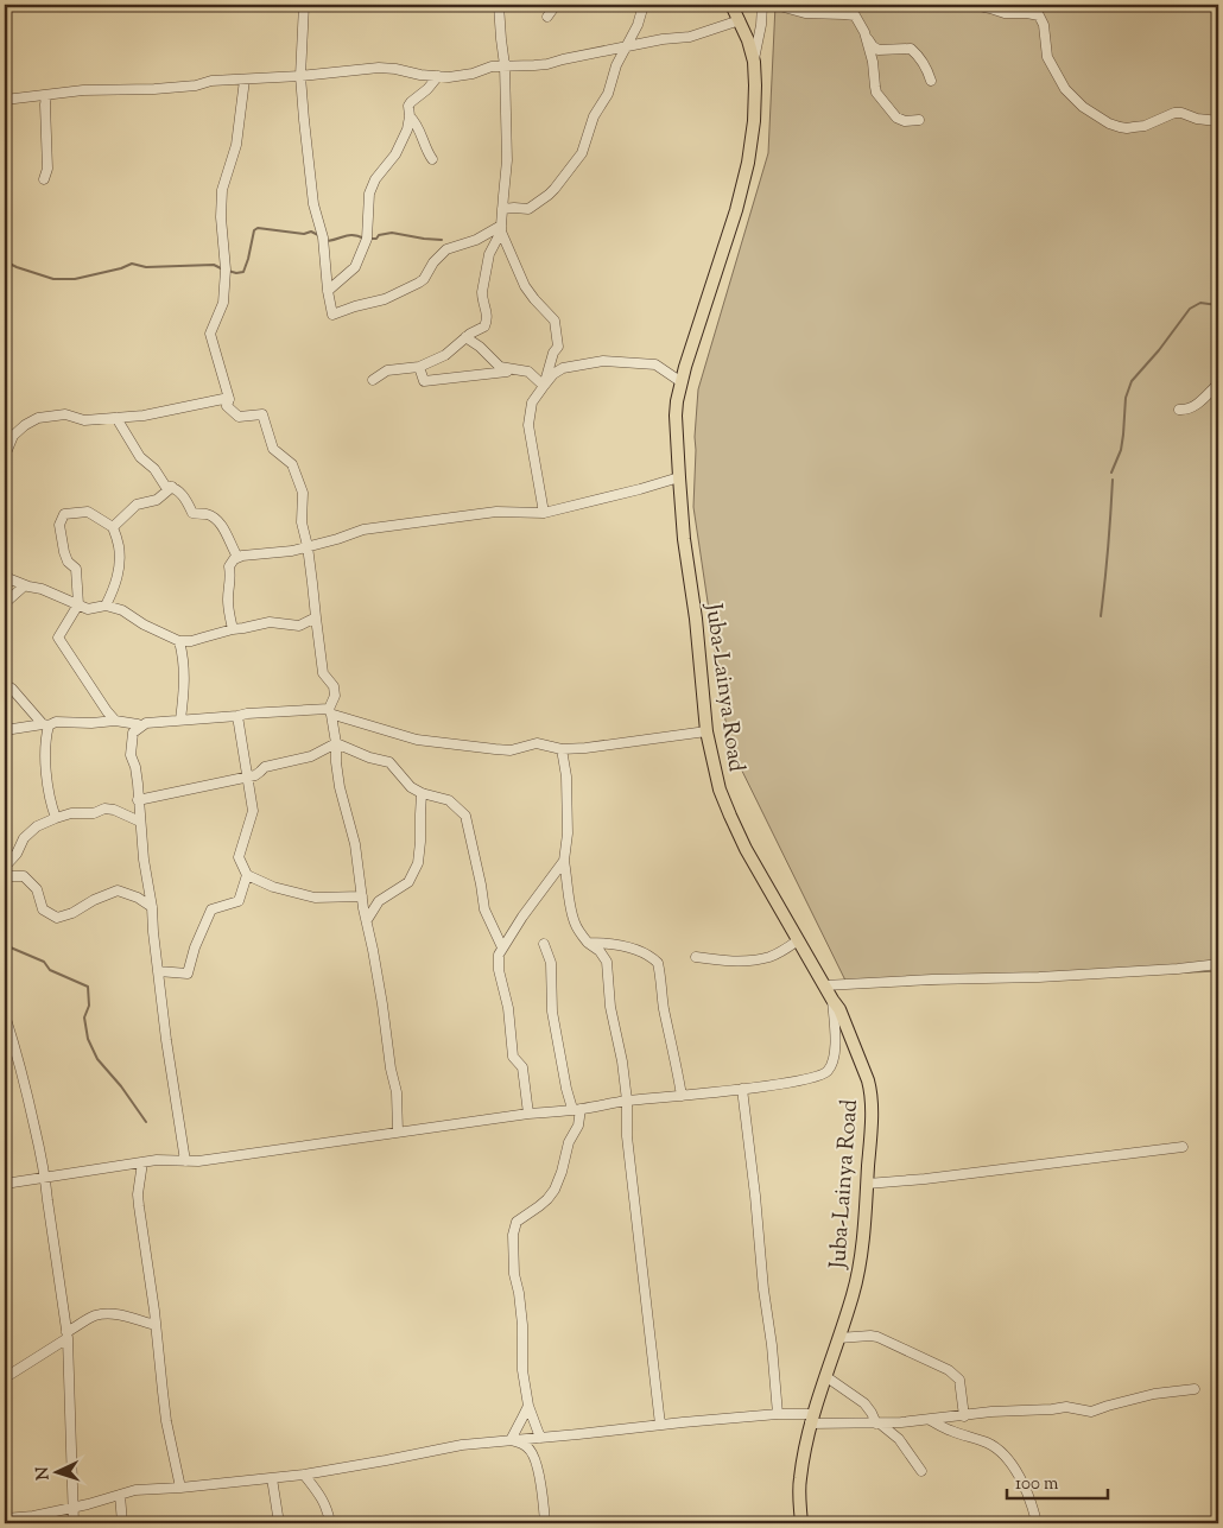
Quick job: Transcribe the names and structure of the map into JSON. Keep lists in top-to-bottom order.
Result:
{
  "streets": {
    "main road": ["Juba-Lainya Road"]
  },
  "scale_bar": "100 m",
  "north": "left"
}
